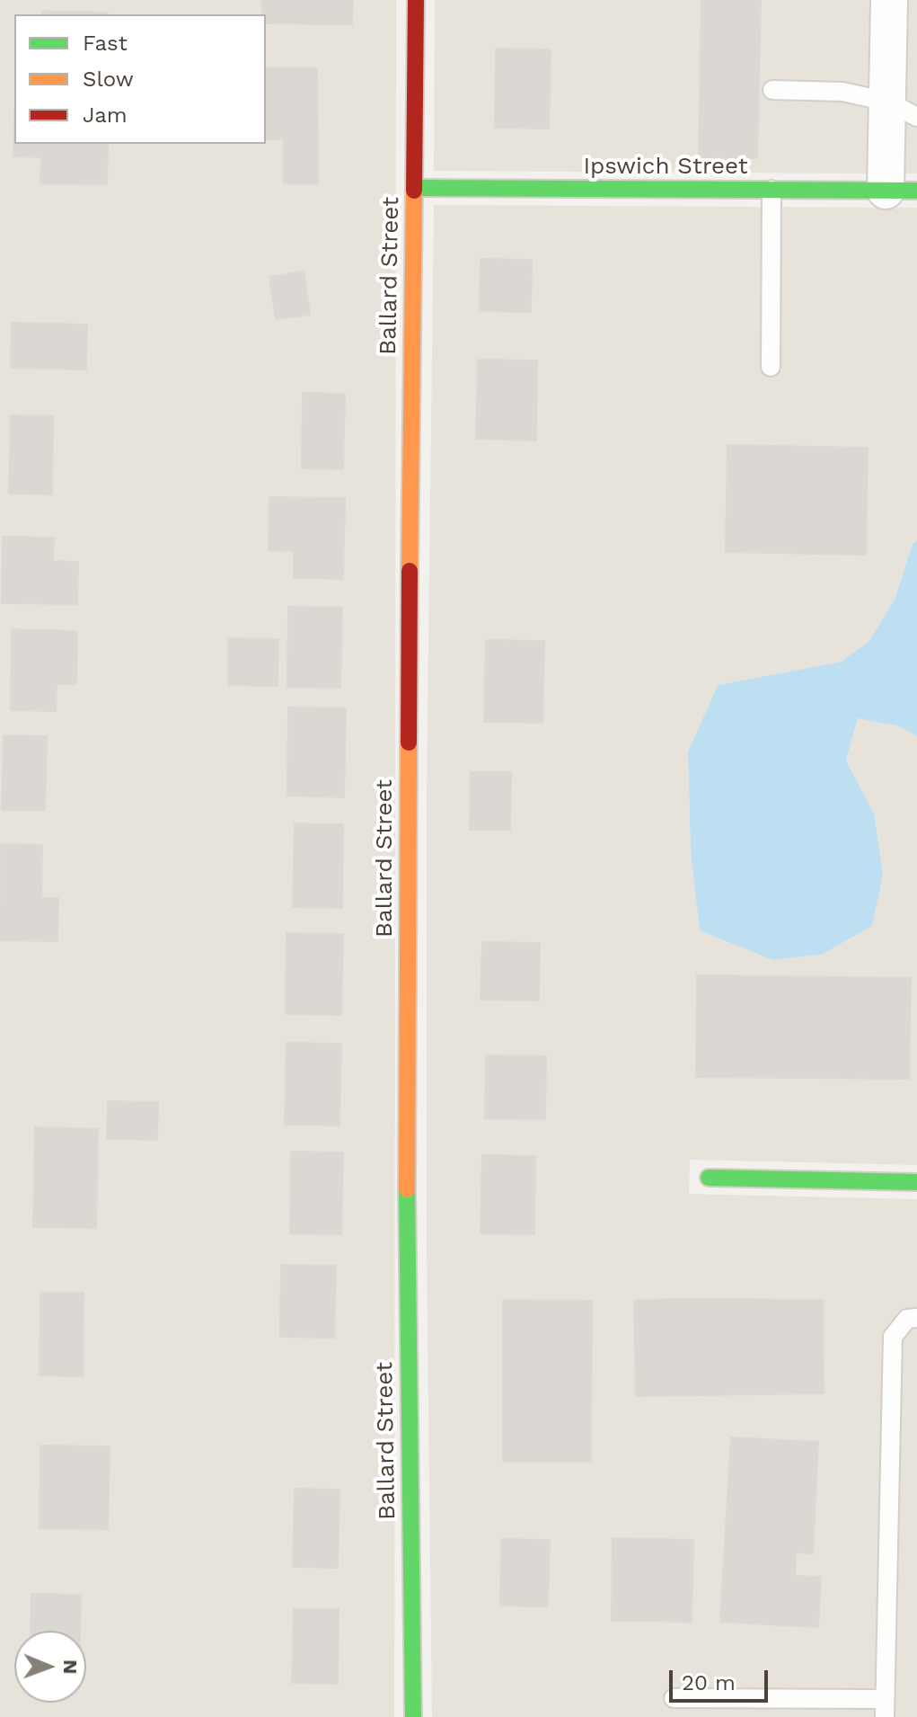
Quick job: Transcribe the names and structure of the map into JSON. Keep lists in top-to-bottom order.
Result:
{
  "streets": {
    "street": ["Ipswich Street", "Ballard Street"]
  },
  "crossings": [
    ["Ipswich Street", "Ballard Street"]
  ],
  "legend": ["Fast", "Slow", "Jam"],
  "scale_bar": "20 m",
  "north": "right"
}
